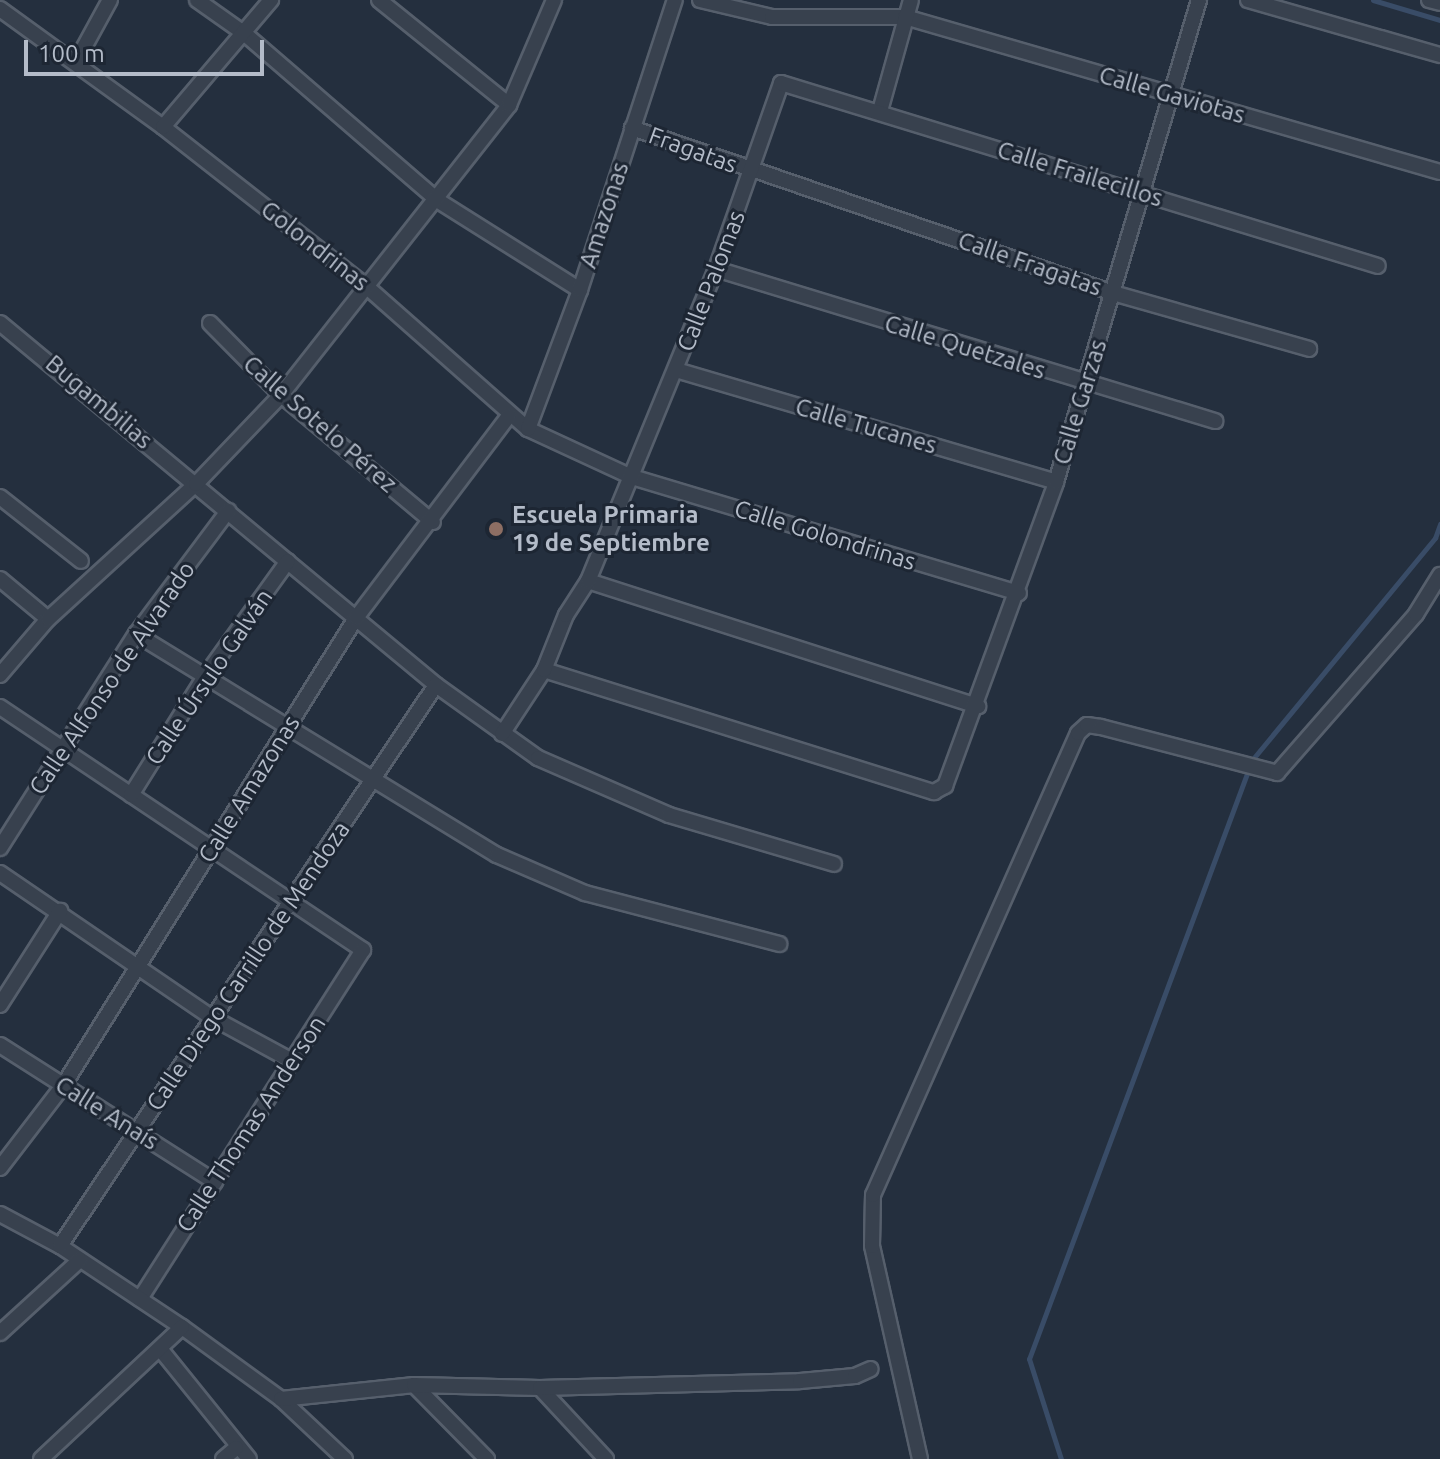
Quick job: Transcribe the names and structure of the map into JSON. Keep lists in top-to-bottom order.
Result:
{
  "streets": {
    "street": [
      "Calle Gaviotas",
      "Fragatas",
      "Calle Frailecillos",
      "Amazonas",
      "Golondrinas",
      "Calle Fragatas",
      "Calle Palomas",
      "Calle Quetzales",
      "Bugambilias",
      "Calle Garzas",
      "Calle Sotelo Pérez",
      "Calle Tucanes",
      "Calle Golondrinas",
      "Calle Úrsulo Galván",
      "Calle Alfonso de Alvarado",
      "Calle Amazonas",
      "Calle Diego Carrillo de Mendoza",
      "Calle Anaís",
      "Calle Thomas Anderson"
    ]
  },
  "crossings": [
    ["Calle Gaviotas", "Calle Garzas"],
    ["Fragatas", "Amazonas"],
    ["Fragatas", "Calle Fragatas"],
    ["Fragatas", "Calle Palomas"],
    ["Calle Frailecillos", "Calle Palomas"],
    ["Calle Frailecillos", "Calle Garzas"],
    ["Amazonas", "Golondrinas"],
    ["Golondrinas", "Calle Palomas"],
    ["Golondrinas", "Calle Golondrinas"],
    ["Golondrinas", "Calle Amazonas"],
    ["Calle Fragatas", "Calle Palomas"],
    ["Calle Fragatas", "Calle Garzas"],
    ["Calle Palomas", "Calle Quetzales"],
    ["Calle Palomas", "Bugambilias"],
    ["Calle Palomas", "Calle Garzas"],
    ["Calle Palomas", "Calle Tucanes"],
    ["Calle Palomas", "Calle Golondrinas"],
    ["Calle Quetzales", "Calle Garzas"],
    ["Bugambilias", "Calle Úrsulo Galván"],
    ["Bugambilias", "Calle Alfonso de Alvarado"],
    ["Bugambilias", "Calle Amazonas"],
    ["Bugambilias", "Calle Diego Carrillo de Mendoza"],
    ["Calle Garzas", "Calle Tucanes"],
    ["Calle Garzas", "Calle Golondrinas"],
    ["Calle Sotelo Pérez", "Calle Amazonas"],
    ["Calle Amazonas", "Calle Anaís"],
    ["Calle Diego Carrillo de Mendoza", "Calle Anaís"],
    ["Calle Diego Carrillo de Mendoza", "Calle Thomas Anderson"],
    ["Calle Anaís", "Calle Thomas Anderson"]
  ],
  "places": ["Escuela Primaria 19 de Septiembre"],
  "scale_bar": "100 m"
}
